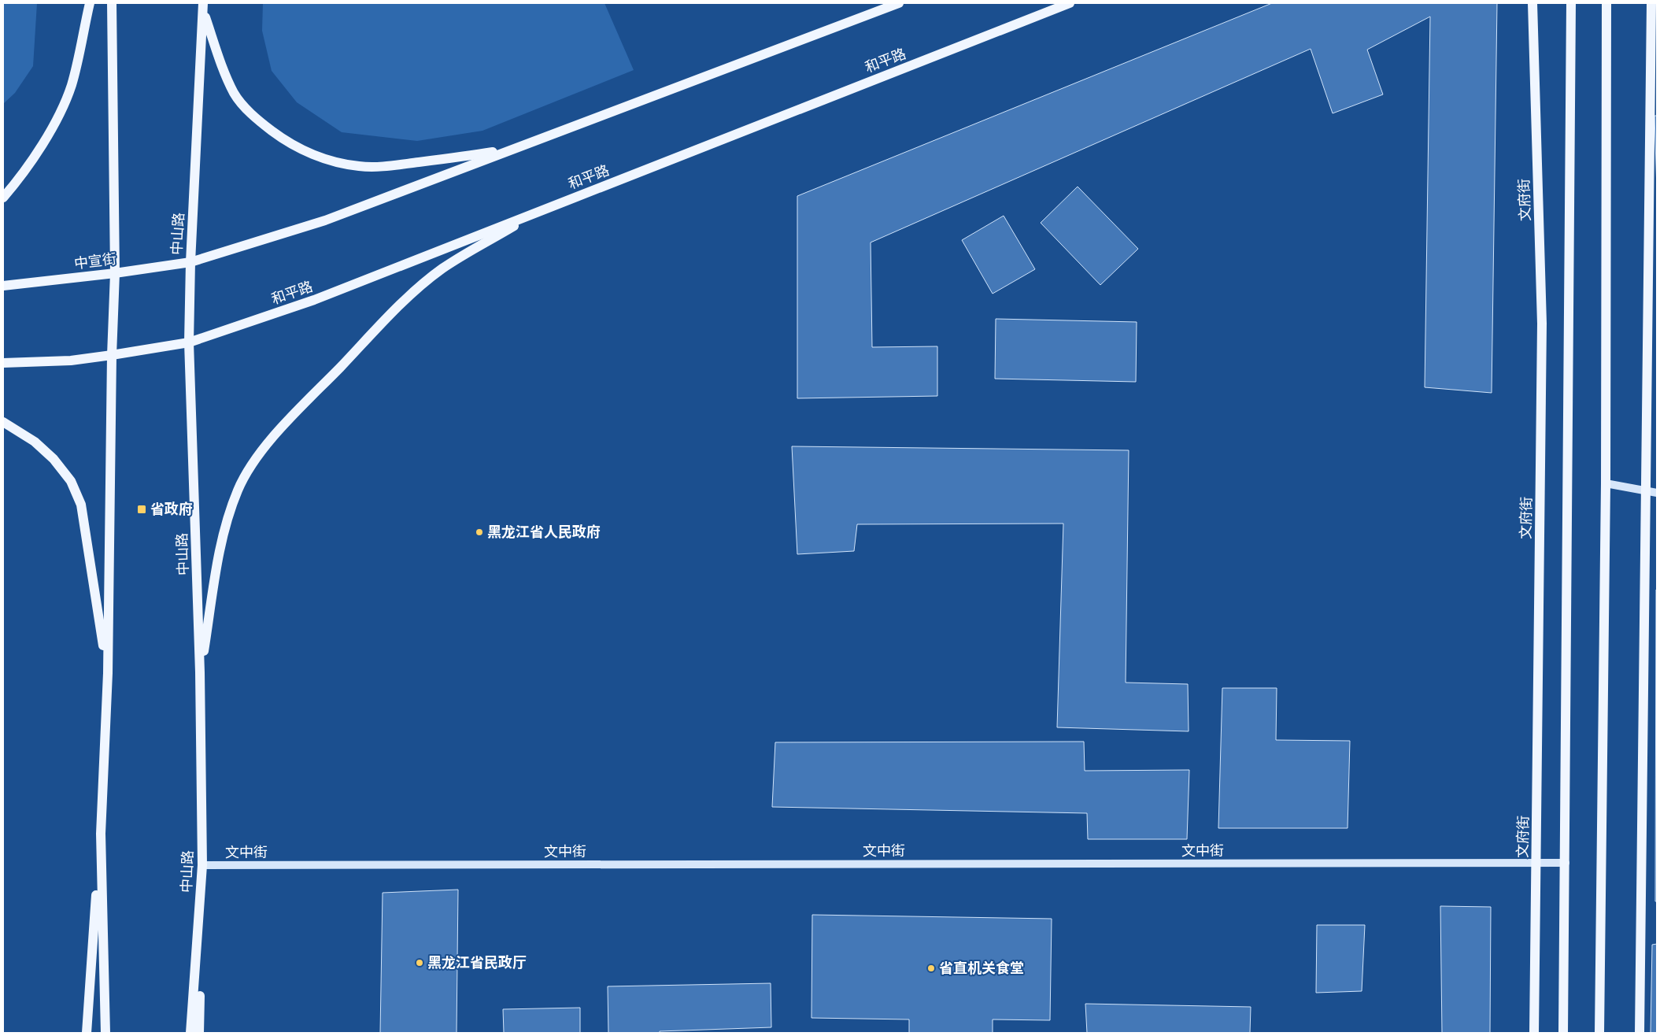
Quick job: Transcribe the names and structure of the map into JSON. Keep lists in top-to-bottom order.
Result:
{
  "streets": {
    "main road": [
      "和平路",
      "文府街",
      "中山路",
      "中宣街"
    ],
    "street": ["文中街"]
  },
  "crossings": [
    ["和平路", "中山路"],
    ["文府街", "文中街"],
    ["中山路", "中宣街"],
    ["中山路", "文中街"]
  ],
  "places": {
    "transit": ["省政府"],
    "other": ["黑龙江省人民政府", "黑龙江省民政厅", "省直机关食堂"]
  }
}
